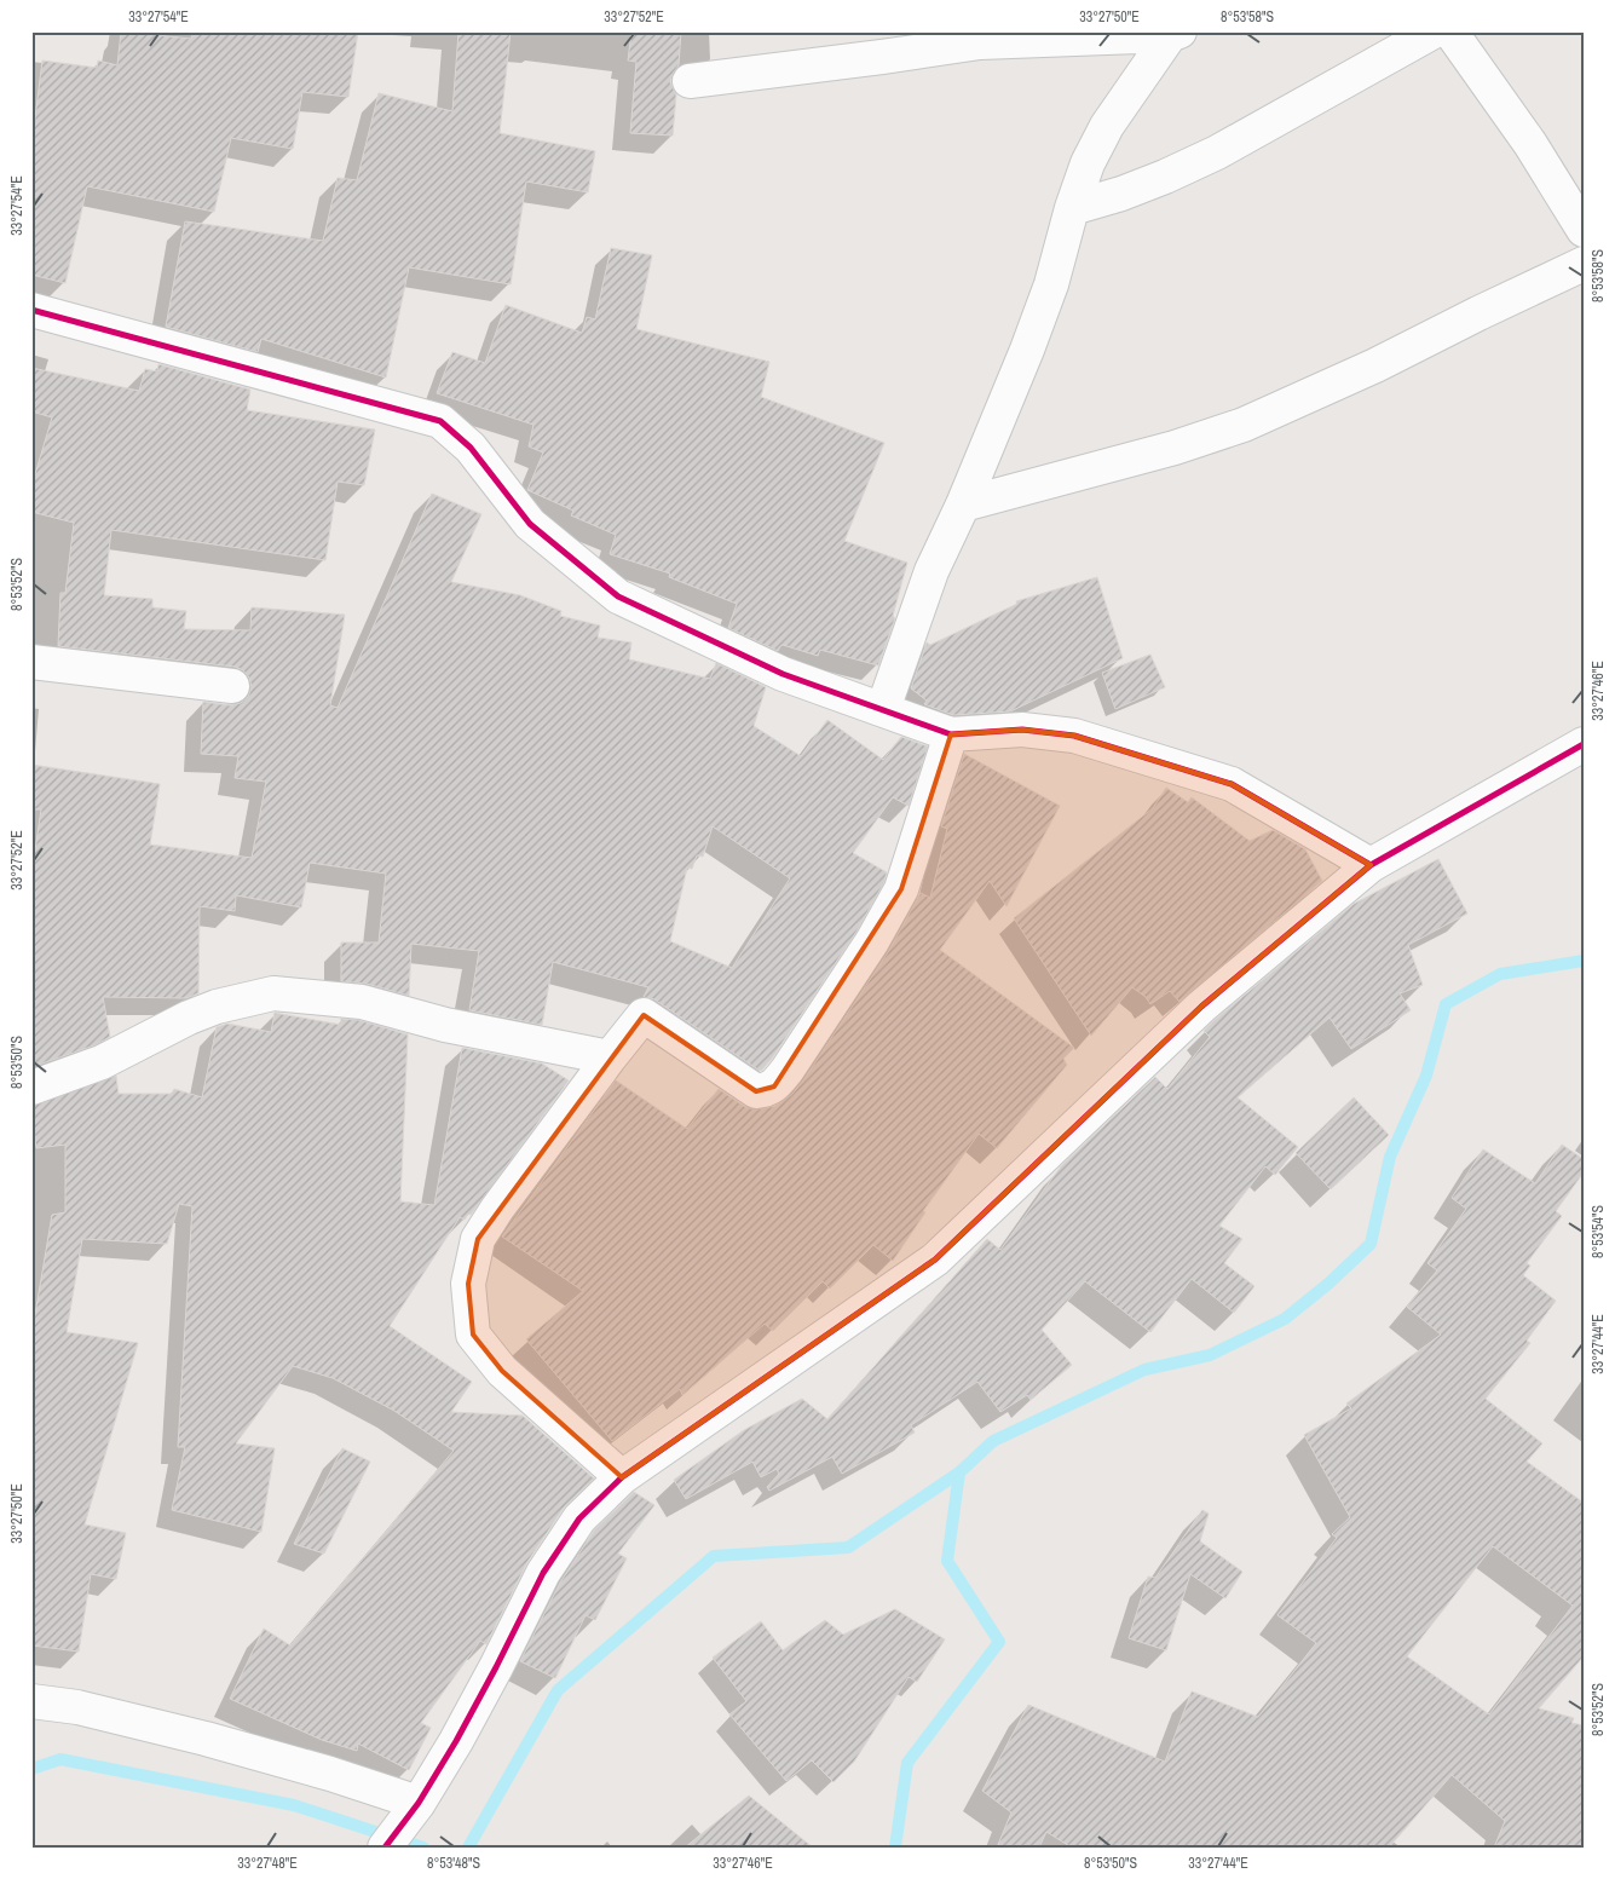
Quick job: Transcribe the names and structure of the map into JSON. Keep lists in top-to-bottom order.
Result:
{
  "coordinates": [
    "33°27'54\"E",
    "33°27'52\"E",
    "33°27'50\"E",
    "8°53'58\"S",
    "8°53'52\"S",
    "33°27'46\"E",
    "8°53'50\"S",
    "8°53'54\"S",
    "33°27'44\"E",
    "33°27'48\"E",
    "8°53'48\"S"
  ]
}
